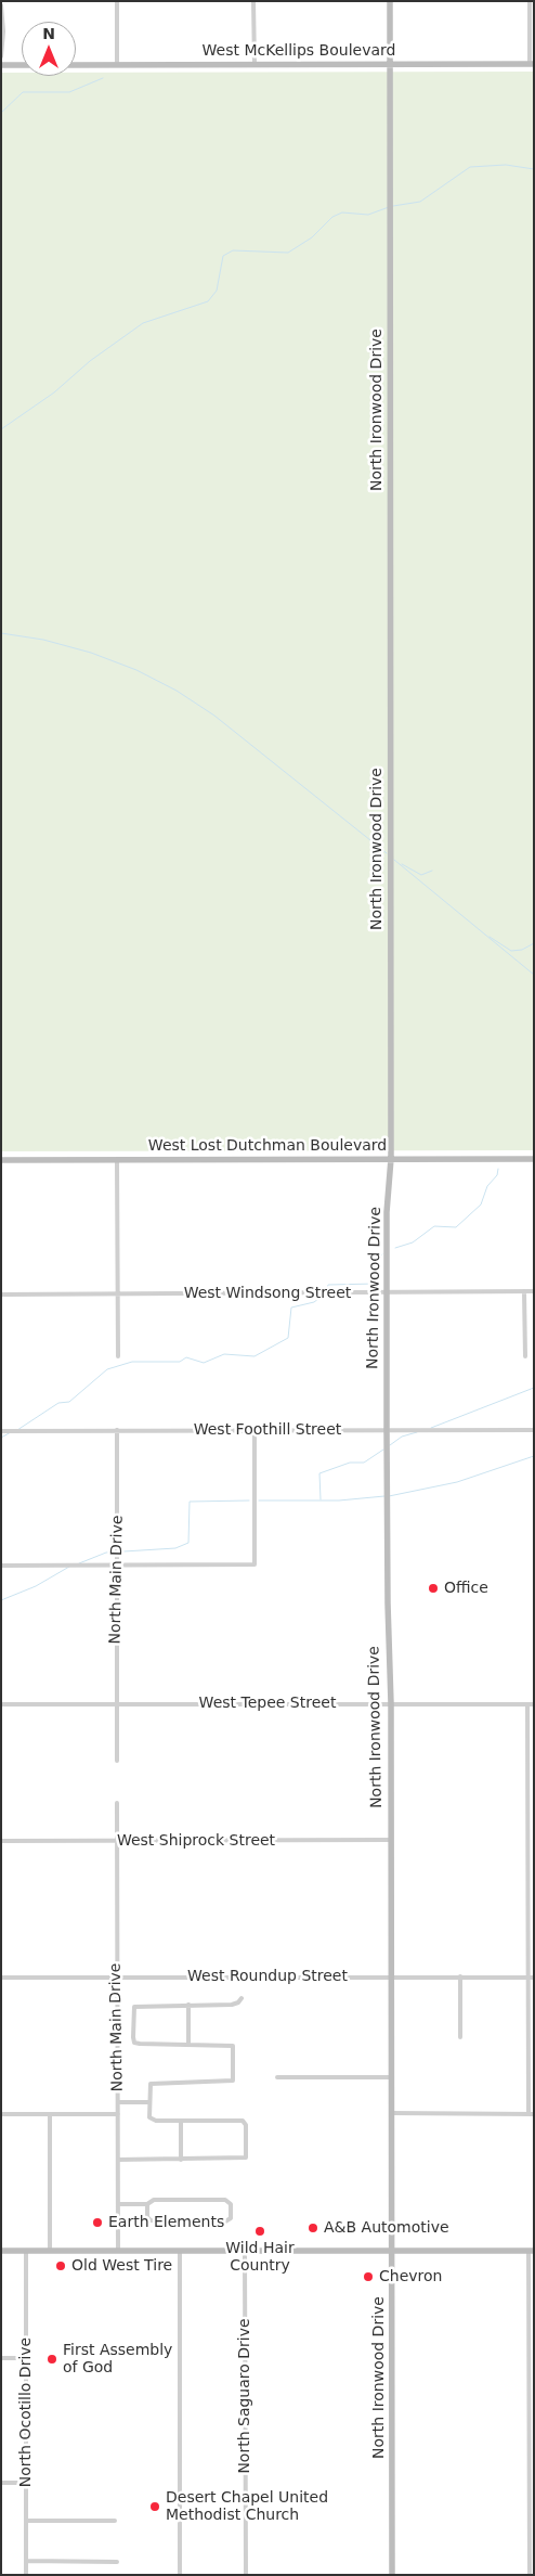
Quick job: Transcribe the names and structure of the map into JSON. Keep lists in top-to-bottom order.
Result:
{
  "streets": {
    "street": [
      "West McKellips Boulevard",
      "North Ironwood Drive",
      "West Lost Dutchman Boulevard",
      "West Windsong Street",
      "West Foothill Street",
      "North Main Drive",
      "West Tepee Street",
      "West Shiprock Street",
      "West Roundup Street",
      "North Saguaro Drive",
      "North Ocotillo Drive"
    ]
  },
  "crossings": [
    ["West McKellips Boulevard", "North Ironwood Drive"],
    ["North Ironwood Drive", "West Lost Dutchman Boulevard"],
    ["North Ironwood Drive", "West Windsong Street"],
    ["North Ironwood Drive", "West Foothill Street"],
    ["North Ironwood Drive", "West Tepee Street"],
    ["North Ironwood Drive", "West Shiprock Street"],
    ["North Ironwood Drive", "West Roundup Street"],
    ["West Foothill Street", "North Main Drive"],
    ["North Main Drive", "West Tepee Street"],
    ["North Main Drive", "West Shiprock Street"],
    ["North Main Drive", "West Roundup Street"]
  ],
  "places": [
    "Office",
    "Earth Elements",
    "A&B Automotive",
    "Wild Hair Country",
    "Old West Tire",
    "Chevron",
    "First Assembly of God",
    "Desert Chapel United Methodist Church"
  ],
  "north": "top"
}
